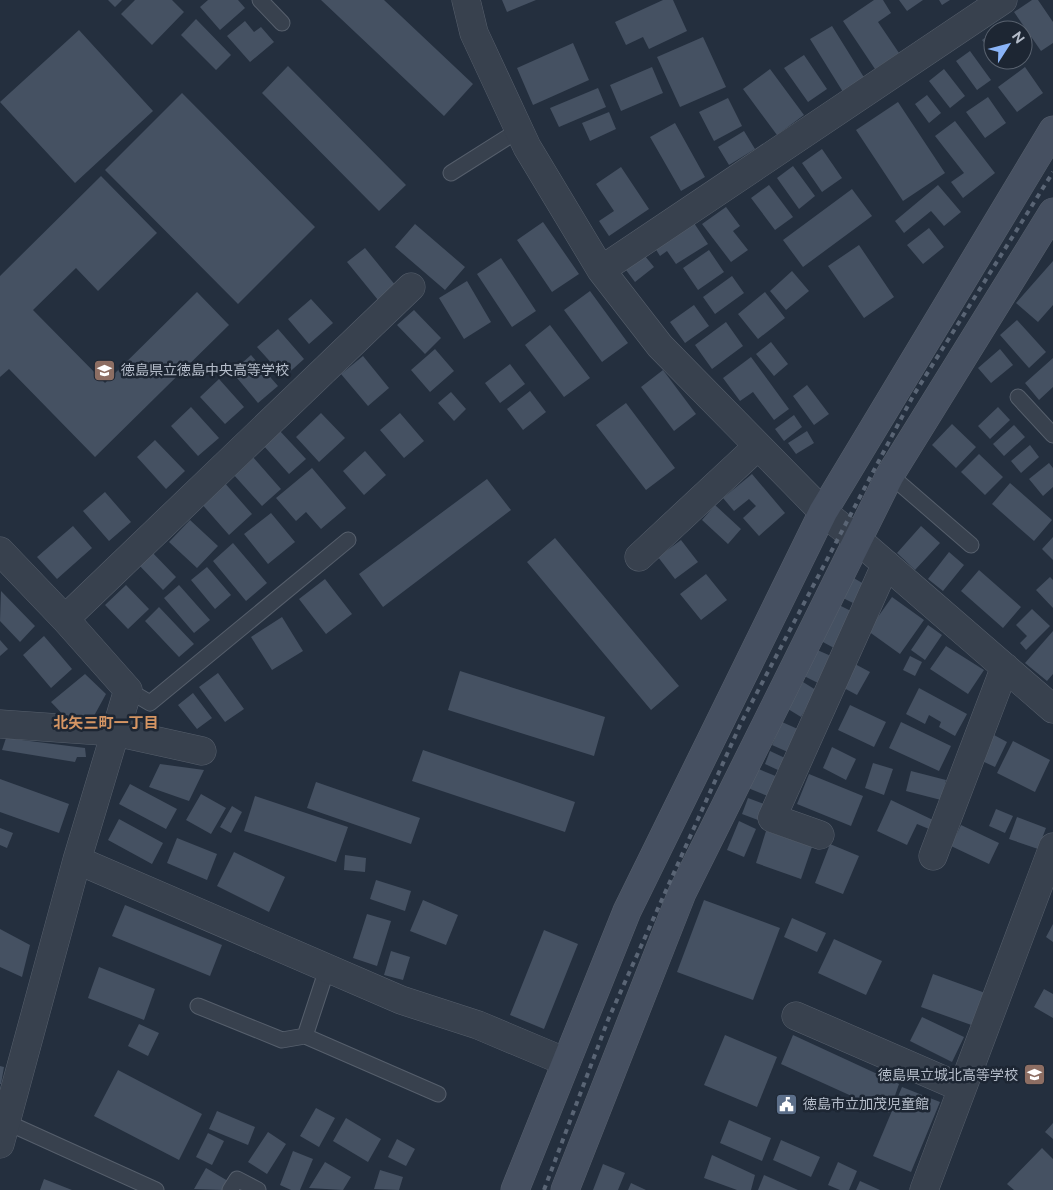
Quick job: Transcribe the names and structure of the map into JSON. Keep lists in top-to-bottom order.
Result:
{
  "districts": ["北矢三町一丁目"],
  "places": {
    "school or university": ["徳島県立徳島中央高等学校", "徳島県立城北高等学校"],
    "public building": ["徳島市立加茂児童館"]
  },
  "north": "top right"
}
